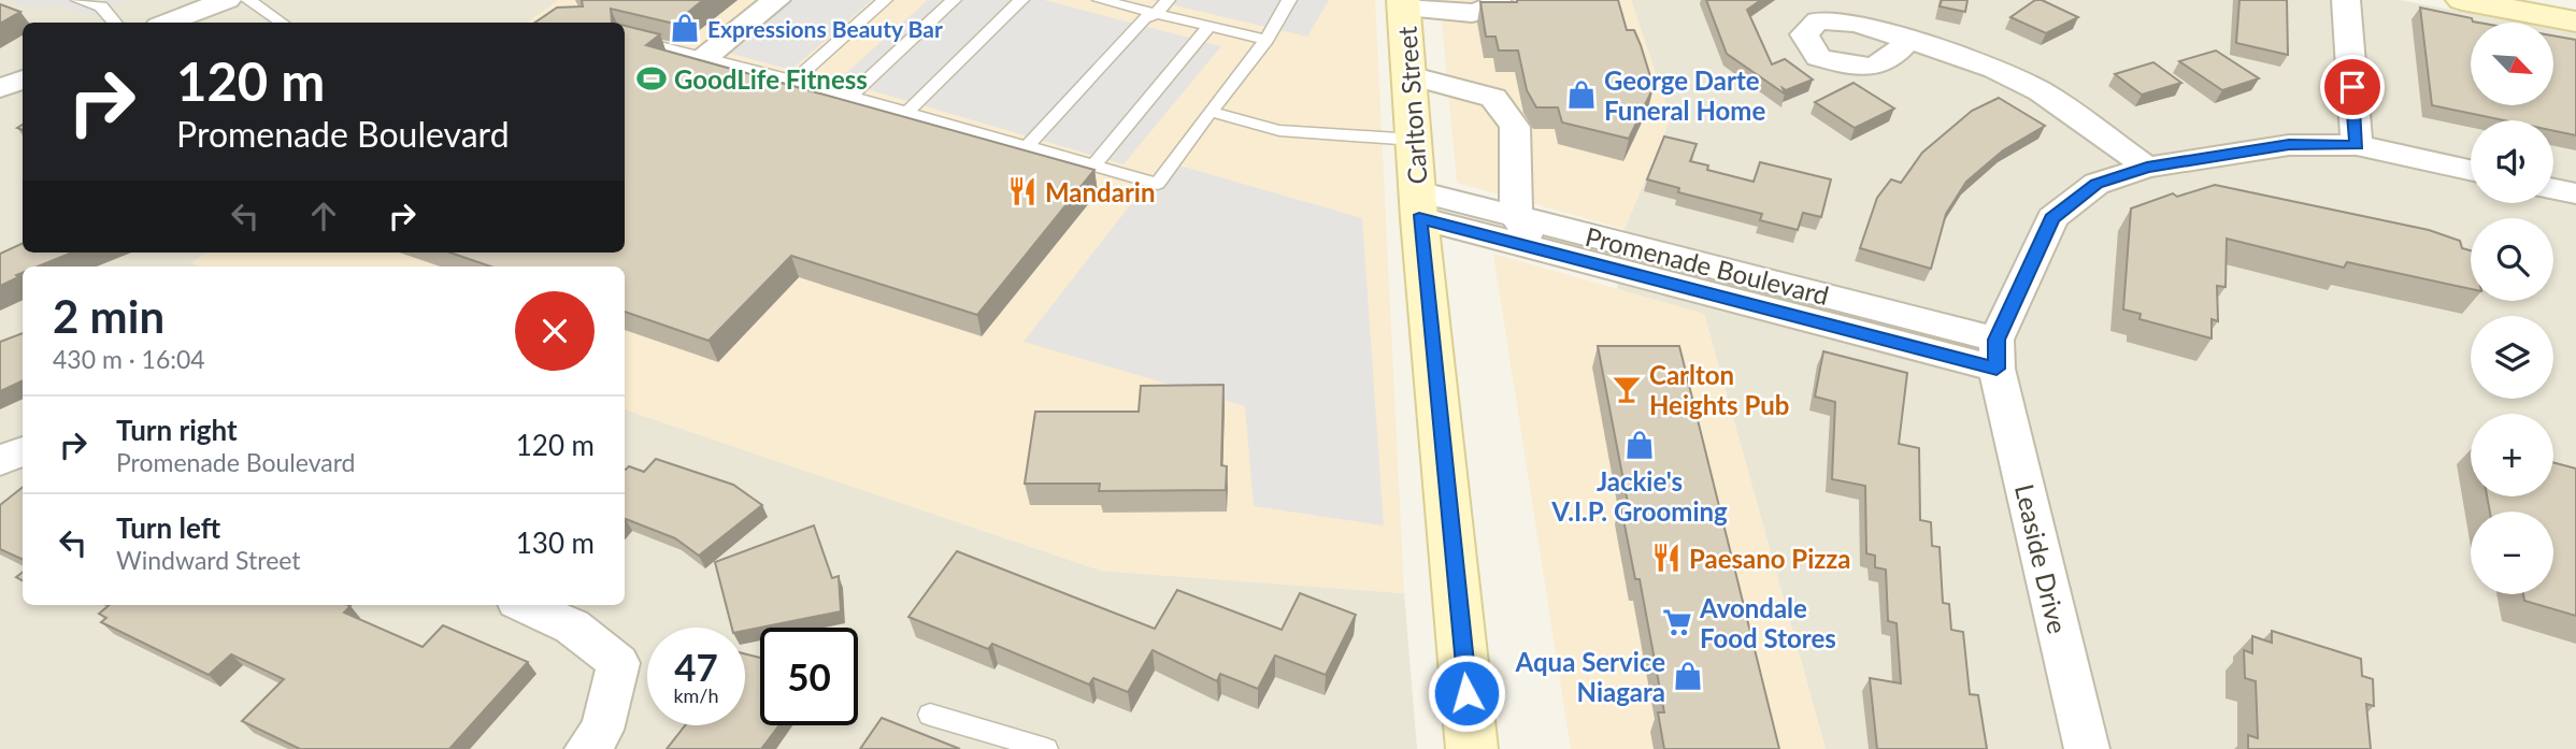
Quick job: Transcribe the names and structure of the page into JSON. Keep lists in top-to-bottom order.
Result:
{
  "streets": {
    "main road": ["Carlton Street"],
    "street": ["Promenade Boulevard", "Leaside Drive"]
  },
  "crossings": [
    ["Carlton Street", "Promenade Boulevard"],
    ["Promenade Boulevard", "Leaside Drive"]
  ],
  "places": {
    "shop": [
      "Expressions Beauty Bar",
      "George Darte Funeral Home",
      "Jackie's V.I.P. Grooming",
      "Aqua Service Niagara"
    ],
    "sports": ["GoodLife Fitness"],
    "restaurant": ["Mandarin", "Paesano Pizza"],
    "bar": ["Carlton Heights Pub"],
    "supermarket": ["Avondale Food Stores"]
  },
  "north": "bottom right",
  "page": {
    "map_buttons": ["+", "−"],
    "turn": ["120 m", "Promenade Boulevard"],
    "heading": ["2 min", "430 m · 16:04"],
    "list": [
      {
        "name": "Turn right",
        "note": "Promenade Boulevard",
        "value": "120 m"
      },
      {
        "name": "Turn left",
        "note": "Windward Street",
        "value": "130 m"
      }
    ],
    "speed": "47 km/h",
    "limit": "50"
  }
}
